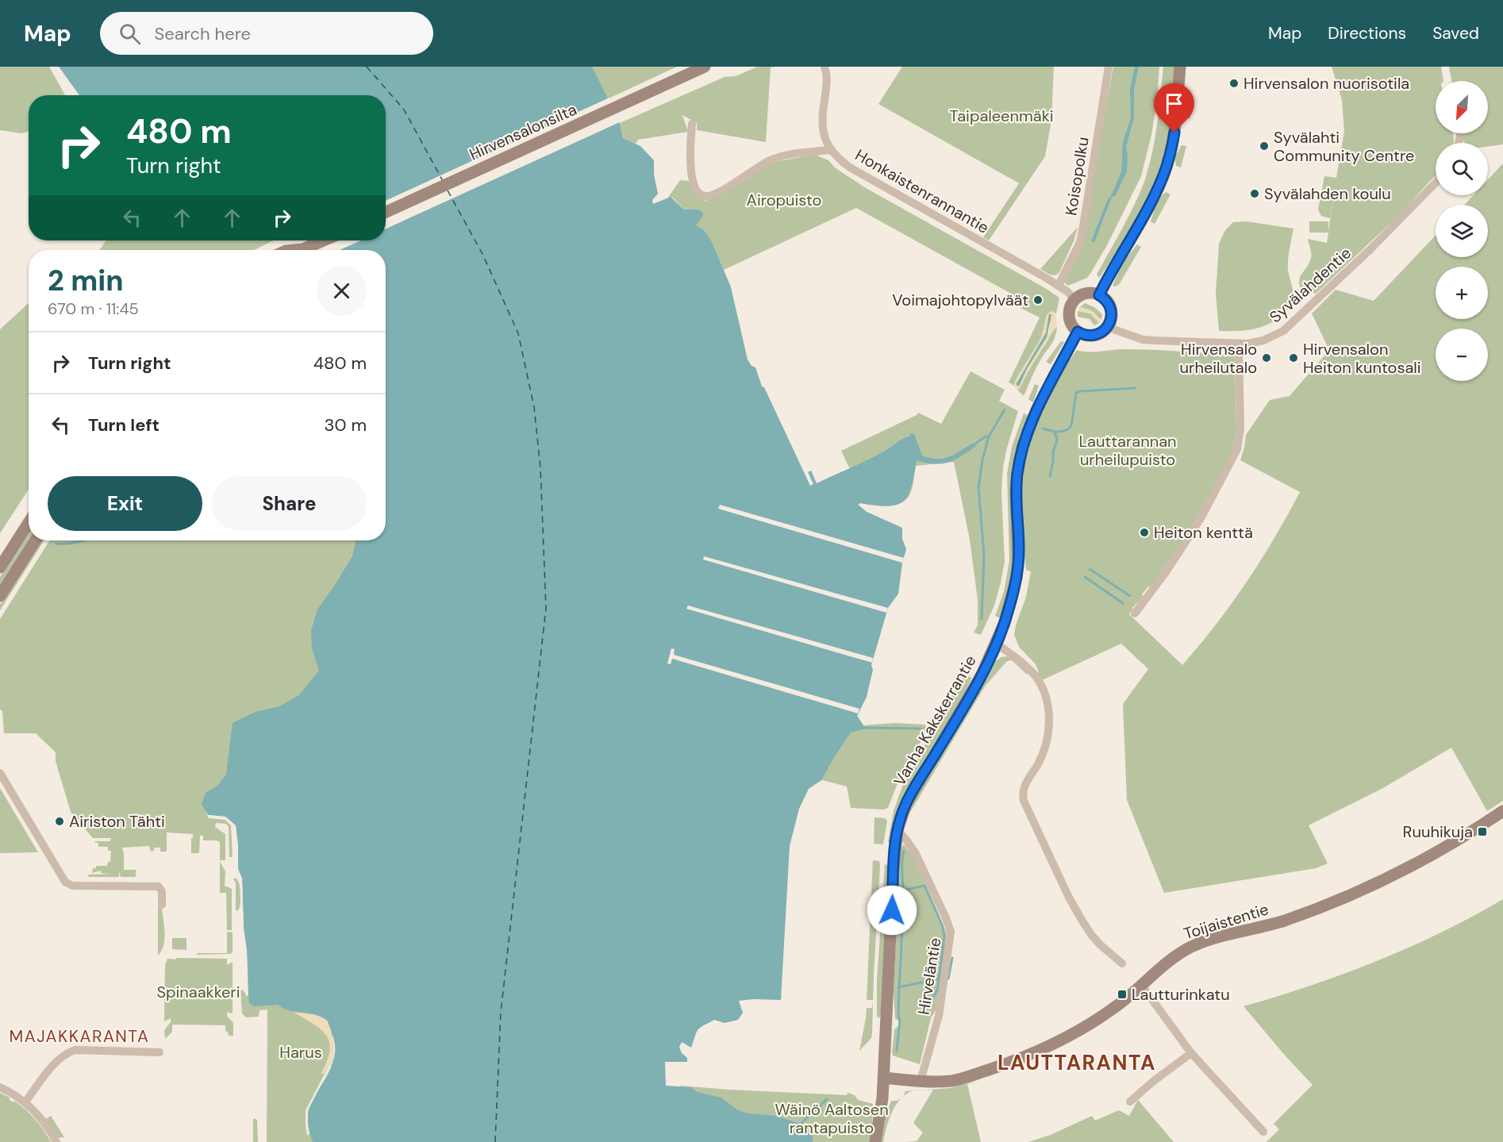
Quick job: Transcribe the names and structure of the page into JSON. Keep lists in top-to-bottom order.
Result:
{
  "streets": {
    "street": [
      "Hirvensalonsilta",
      "Koisopolku",
      "Honkaistenrannantie",
      "Syvälahdentie",
      "Vanha Kakskerrantie",
      "Toijaistentie",
      "Hirveläntie"
    ]
  },
  "crossings": [
    ["Koisopolku", "Honkaistenrannantie"],
    ["Honkaistenrannantie", "Syvälahdentie"],
    ["Honkaistenrannantie", "Vanha Kakskerrantie"],
    ["Syvälahdentie", "Vanha Kakskerrantie"],
    ["Vanha Kakskerrantie", "Toijaistentie"],
    ["Vanha Kakskerrantie", "Hirveläntie"],
    ["Toijaistentie", "Hirveläntie"]
  ],
  "districts": ["MAJAKKARANTA", "LAUTTARANTA"],
  "parks": [
    "Taipaleenmäki",
    "Airopuisto",
    "Lauttarannan urheilupuisto",
    "Spinaakkeri",
    "Harus",
    "Wäinö Aaltosen rantapuisto"
  ],
  "places": {
    "other": [
      "Hirvensalon nuorisotila",
      "Syvälahti Community Centre",
      "Syvälahden koulu",
      "Voimajohtopylväät",
      "Hirvensalo urheilutalo",
      "Hirvensalon Heiton kuntosali",
      "Heiton kenttä",
      "Airiston Tähti"
    ],
    "transit": ["Ruuhikuja", "Lautturinkatu"]
  },
  "north": "bottom left",
  "page": {
    "header": "Map",
    "search": "Search here",
    "nav": ["Map", "Directions", "Saved"],
    "map_buttons": ["+", "−"],
    "turn": ["480 m", "Turn right"],
    "heading": ["2 min", "670 m · 11:45"],
    "list": [
      {
        "name": "Turn right",
        "value": "480 m"
      },
      {
        "name": "Turn left",
        "value": "30 m"
      }
    ],
    "buttons": ["Exit", "Share"]
  }
}
